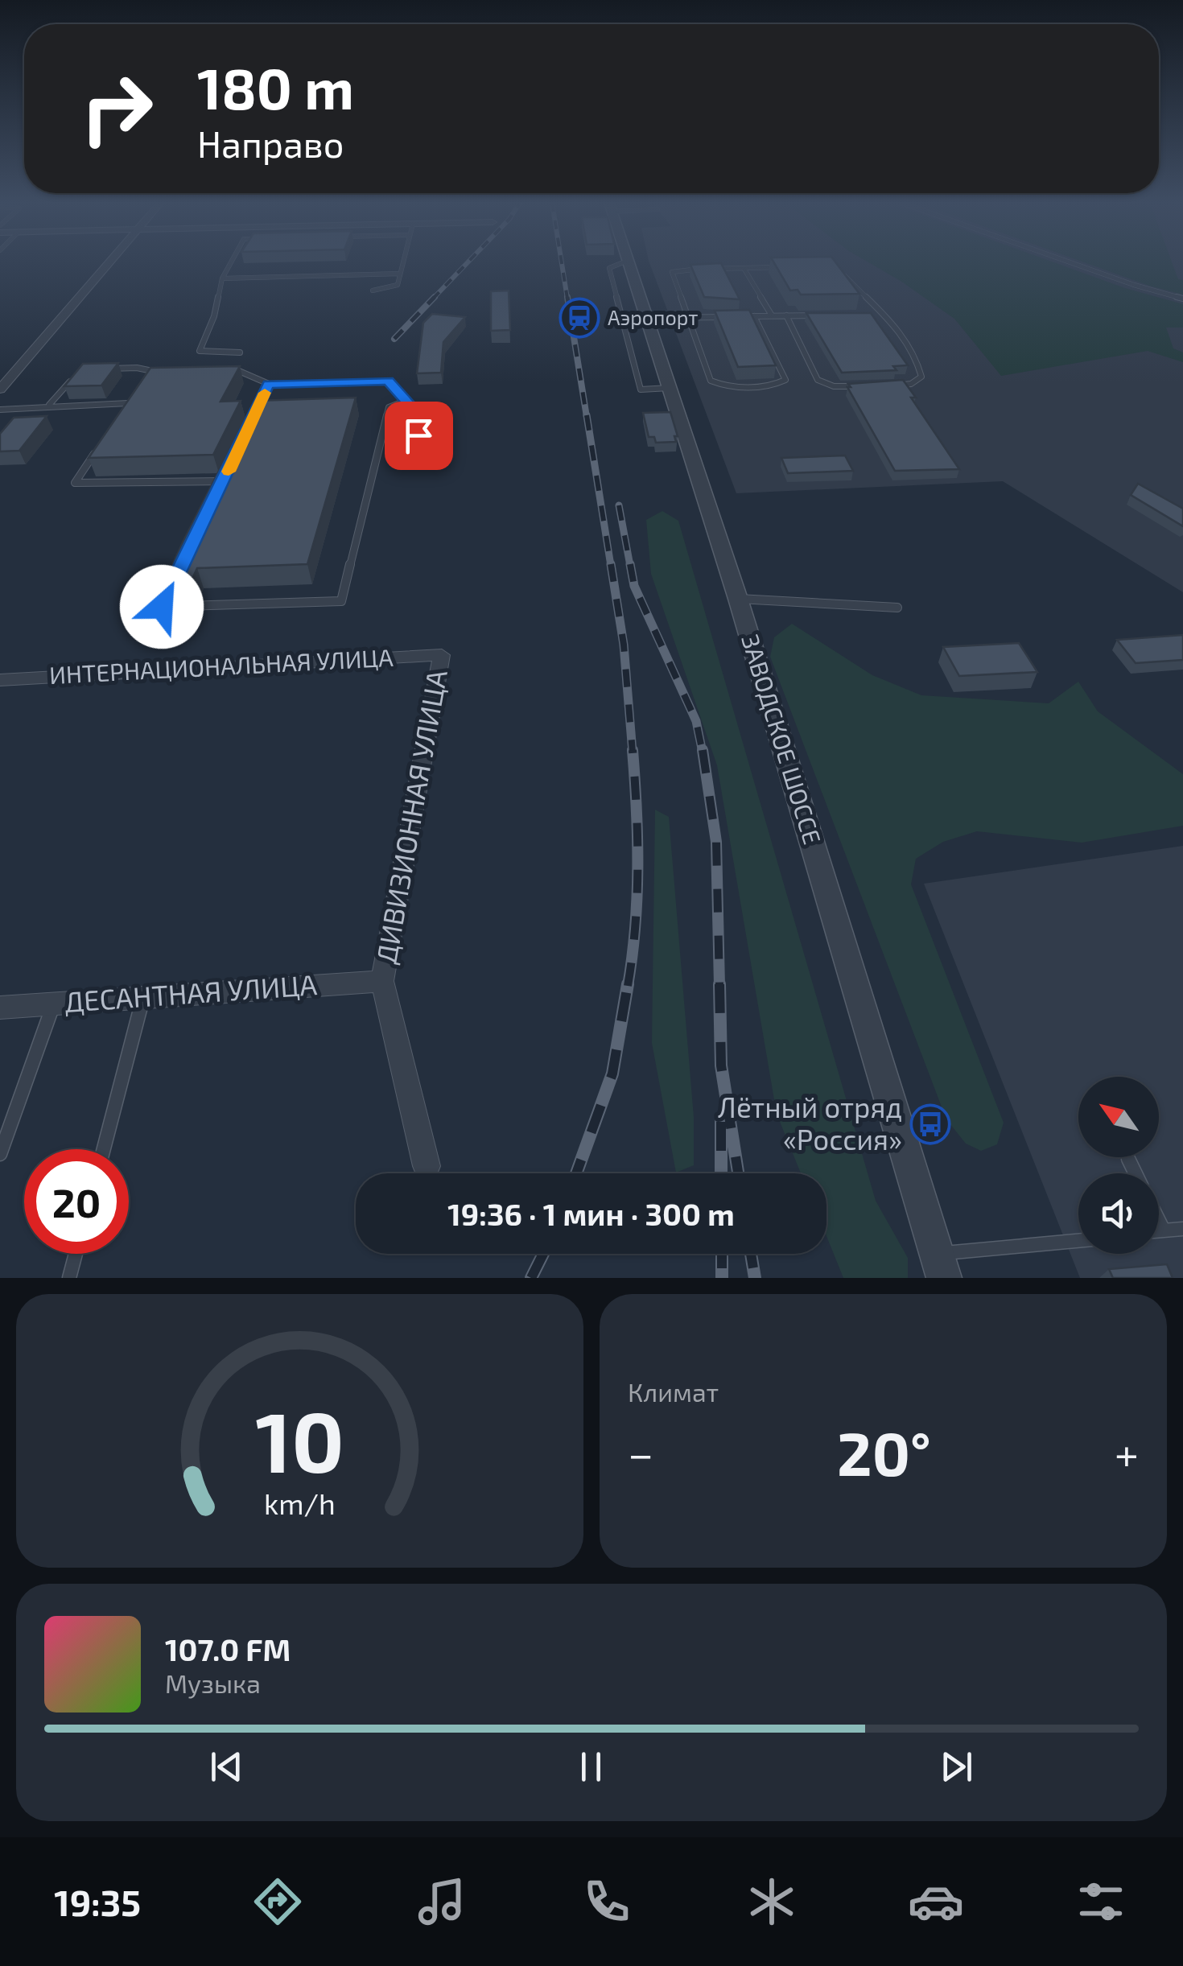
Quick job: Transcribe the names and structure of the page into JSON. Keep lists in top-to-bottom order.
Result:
{
  "streets": {
    "street": [
      "ИНТЕРНАЦИОНАЛЬНАЯ УЛИЦА",
      "ЗАВОДСКОЕ ШОССЕ",
      "ДИВИЗИОННАЯ УЛИЦА",
      "ДЕСАНТНАЯ УЛИЦА"
    ]
  },
  "crossings": [
    ["ИНТЕРНАЦИОНАЛЬНАЯ УЛИЦА", "ДИВИЗИОННАЯ УЛИЦА"],
    ["ДИВИЗИОННАЯ УЛИЦА", "ДЕСАНТНАЯ УЛИЦА"]
  ],
  "places": {
    "station": ["Аэропорт"],
    "bus stop": ["Лётный отряд «Россия»"]
  },
  "north": "top left",
  "page": {
    "turn": ["180 m", "Направо"],
    "limit": "20",
    "trip": "19:36 · 1 мин · 300 m",
    "tile": "Климат",
    "heat": ["−", "20°", "+"],
    "song": ["107.0 FM", "Музыка"],
    "tabs": "19:35",
    "gauge": ["10", "km/h"]
  }
}
